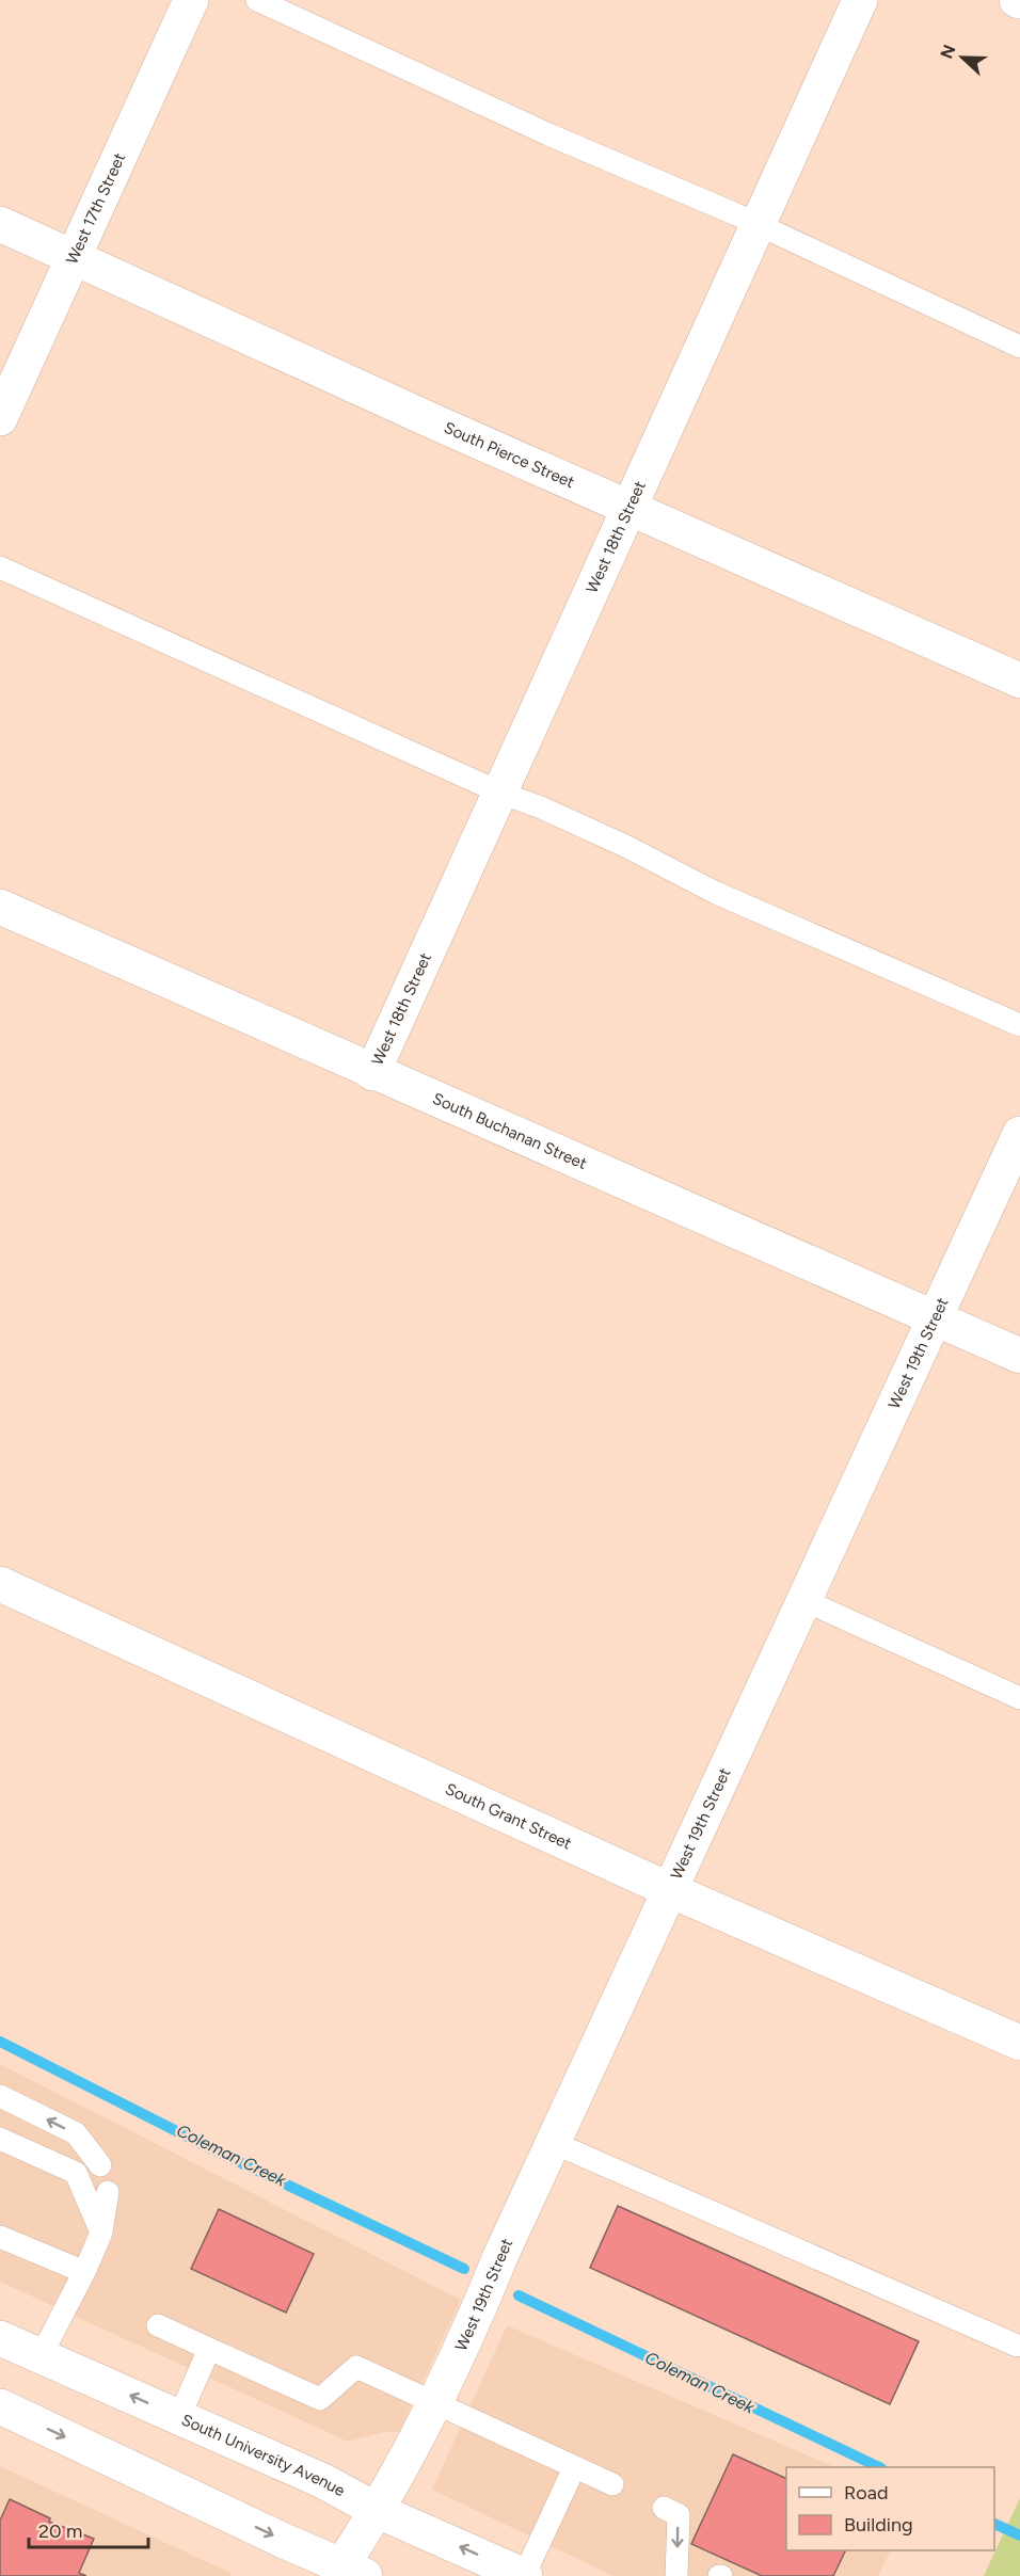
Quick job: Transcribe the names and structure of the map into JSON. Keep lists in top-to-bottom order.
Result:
{
  "streets": {
    "street": [
      "West 17th Street",
      "South Pierce Street",
      "West 18th Street",
      "South Buchanan Street",
      "West 19th Street",
      "South Grant Street",
      "South University Avenue"
    ]
  },
  "crossings": [
    ["West 17th Street", "South Pierce Street"],
    ["South Pierce Street", "West 18th Street"],
    ["West 18th Street", "South Buchanan Street"],
    ["South Buchanan Street", "West 19th Street"],
    ["West 19th Street", "South Grant Street"],
    ["West 19th Street", "South University Avenue"]
  ],
  "water": ["Coleman Creek"],
  "legend": ["Road", "Building"],
  "scale_bar": "20 m",
  "north": "left"
}
